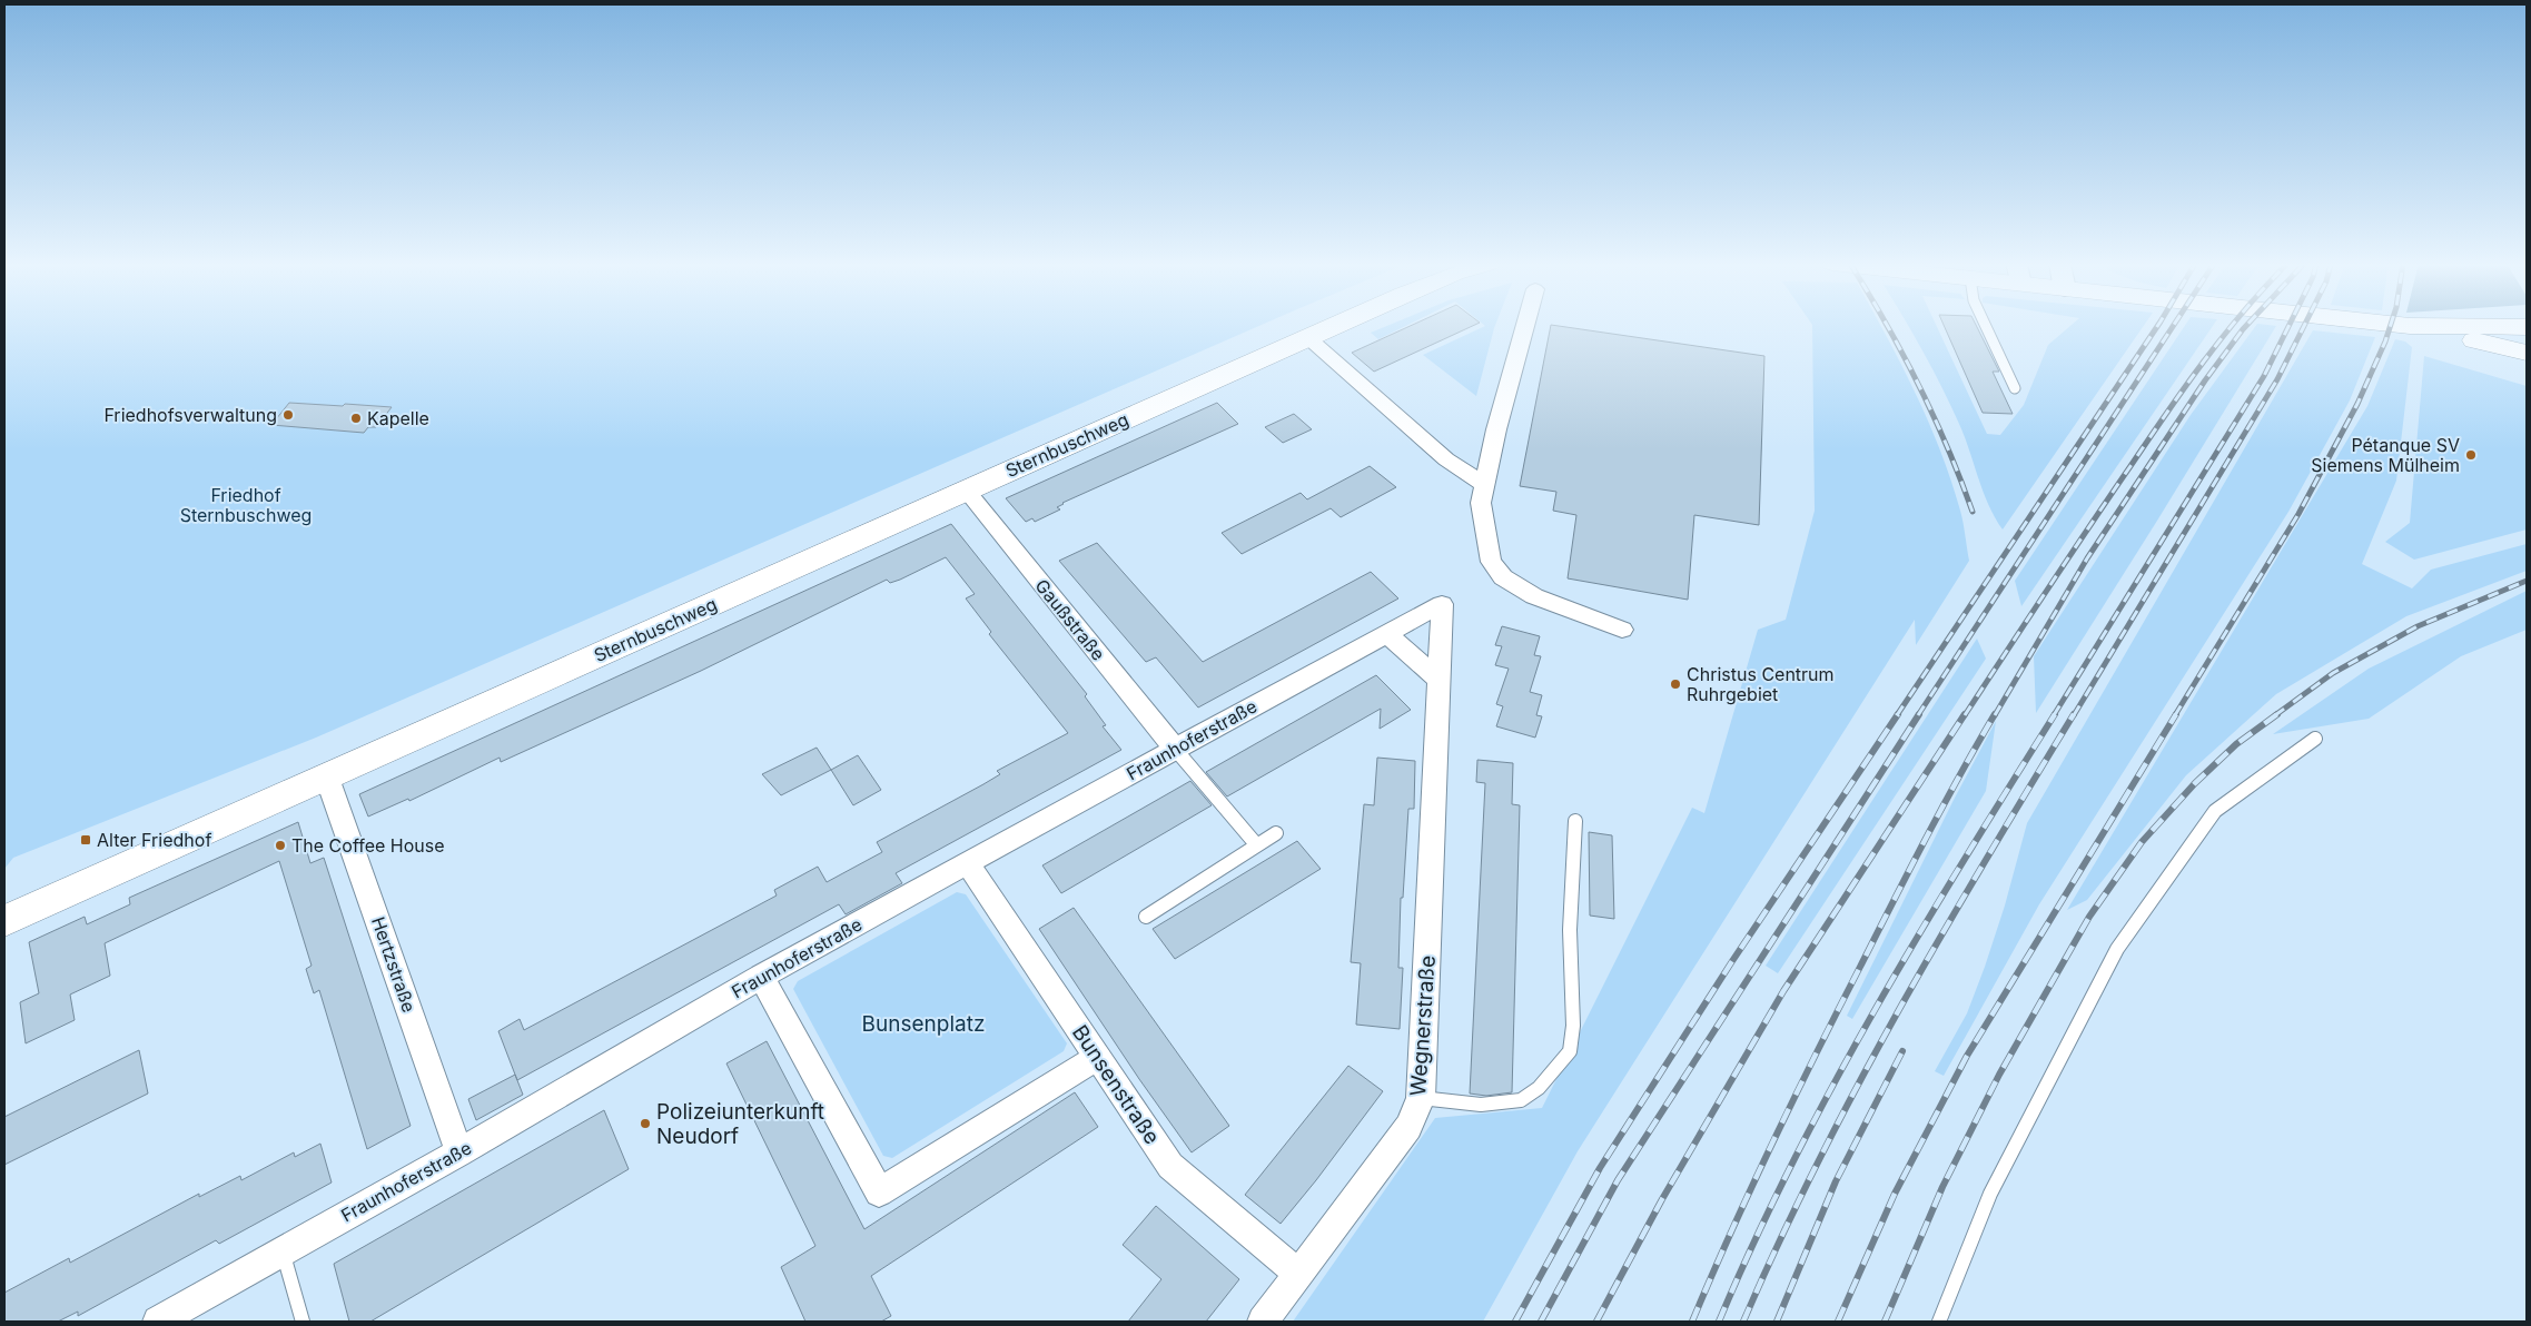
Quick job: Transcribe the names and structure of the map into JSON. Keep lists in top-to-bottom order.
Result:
{
  "streets": {
    "main road": ["Sternbuschweg"],
    "street": [
      "Gaußstraße",
      "Fraunhoferstraße",
      "Hertzstraße",
      "Wegnerstraße",
      "Bunsenstraße"
    ]
  },
  "crossings": [
    ["Sternbuschweg", "Gaußstraße"],
    ["Sternbuschweg", "Hertzstraße"],
    ["Gaußstraße", "Fraunhoferstraße"],
    ["Fraunhoferstraße", "Hertzstraße"],
    ["Fraunhoferstraße", "Wegnerstraße"],
    ["Fraunhoferstraße", "Bunsenstraße"],
    ["Wegnerstraße", "Bunsenstraße"]
  ],
  "parks": ["Friedhof Sternbuschweg", "Bunsenplatz"],
  "places": {
    "other": [
      "Friedhofsverwaltung",
      "Kapelle",
      "Pétanque SV Siemens Mülheim",
      "Christus Centrum Ruhrgebiet",
      "The Coffee House",
      "Polizeiunterkunft Neudorf"
    ],
    "transit": ["Alter Friedhof"]
  }
}
